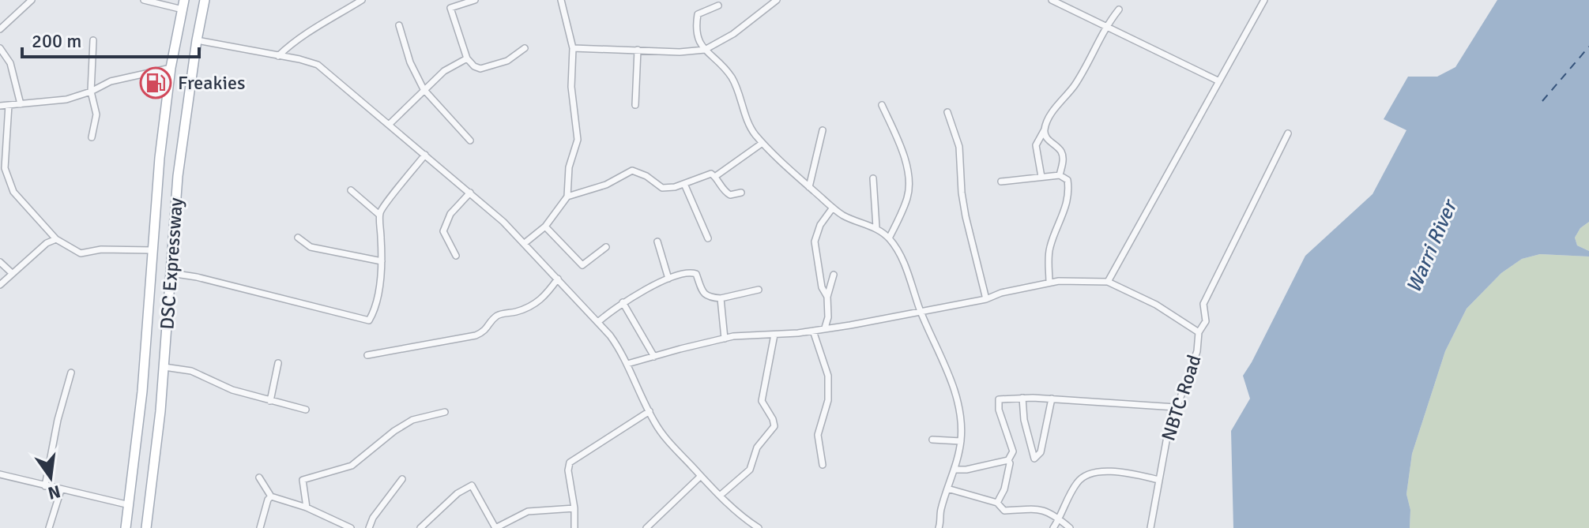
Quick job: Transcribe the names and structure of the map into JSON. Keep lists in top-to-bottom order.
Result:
{
  "streets": {
    "main road": ["DSC Expressway"],
    "street": ["NBTC Road"]
  },
  "water": ["Warri River"],
  "places": {
    "fuel station": ["Freakies"]
  },
  "scale_bar": "200 m",
  "north": "bottom"
}
